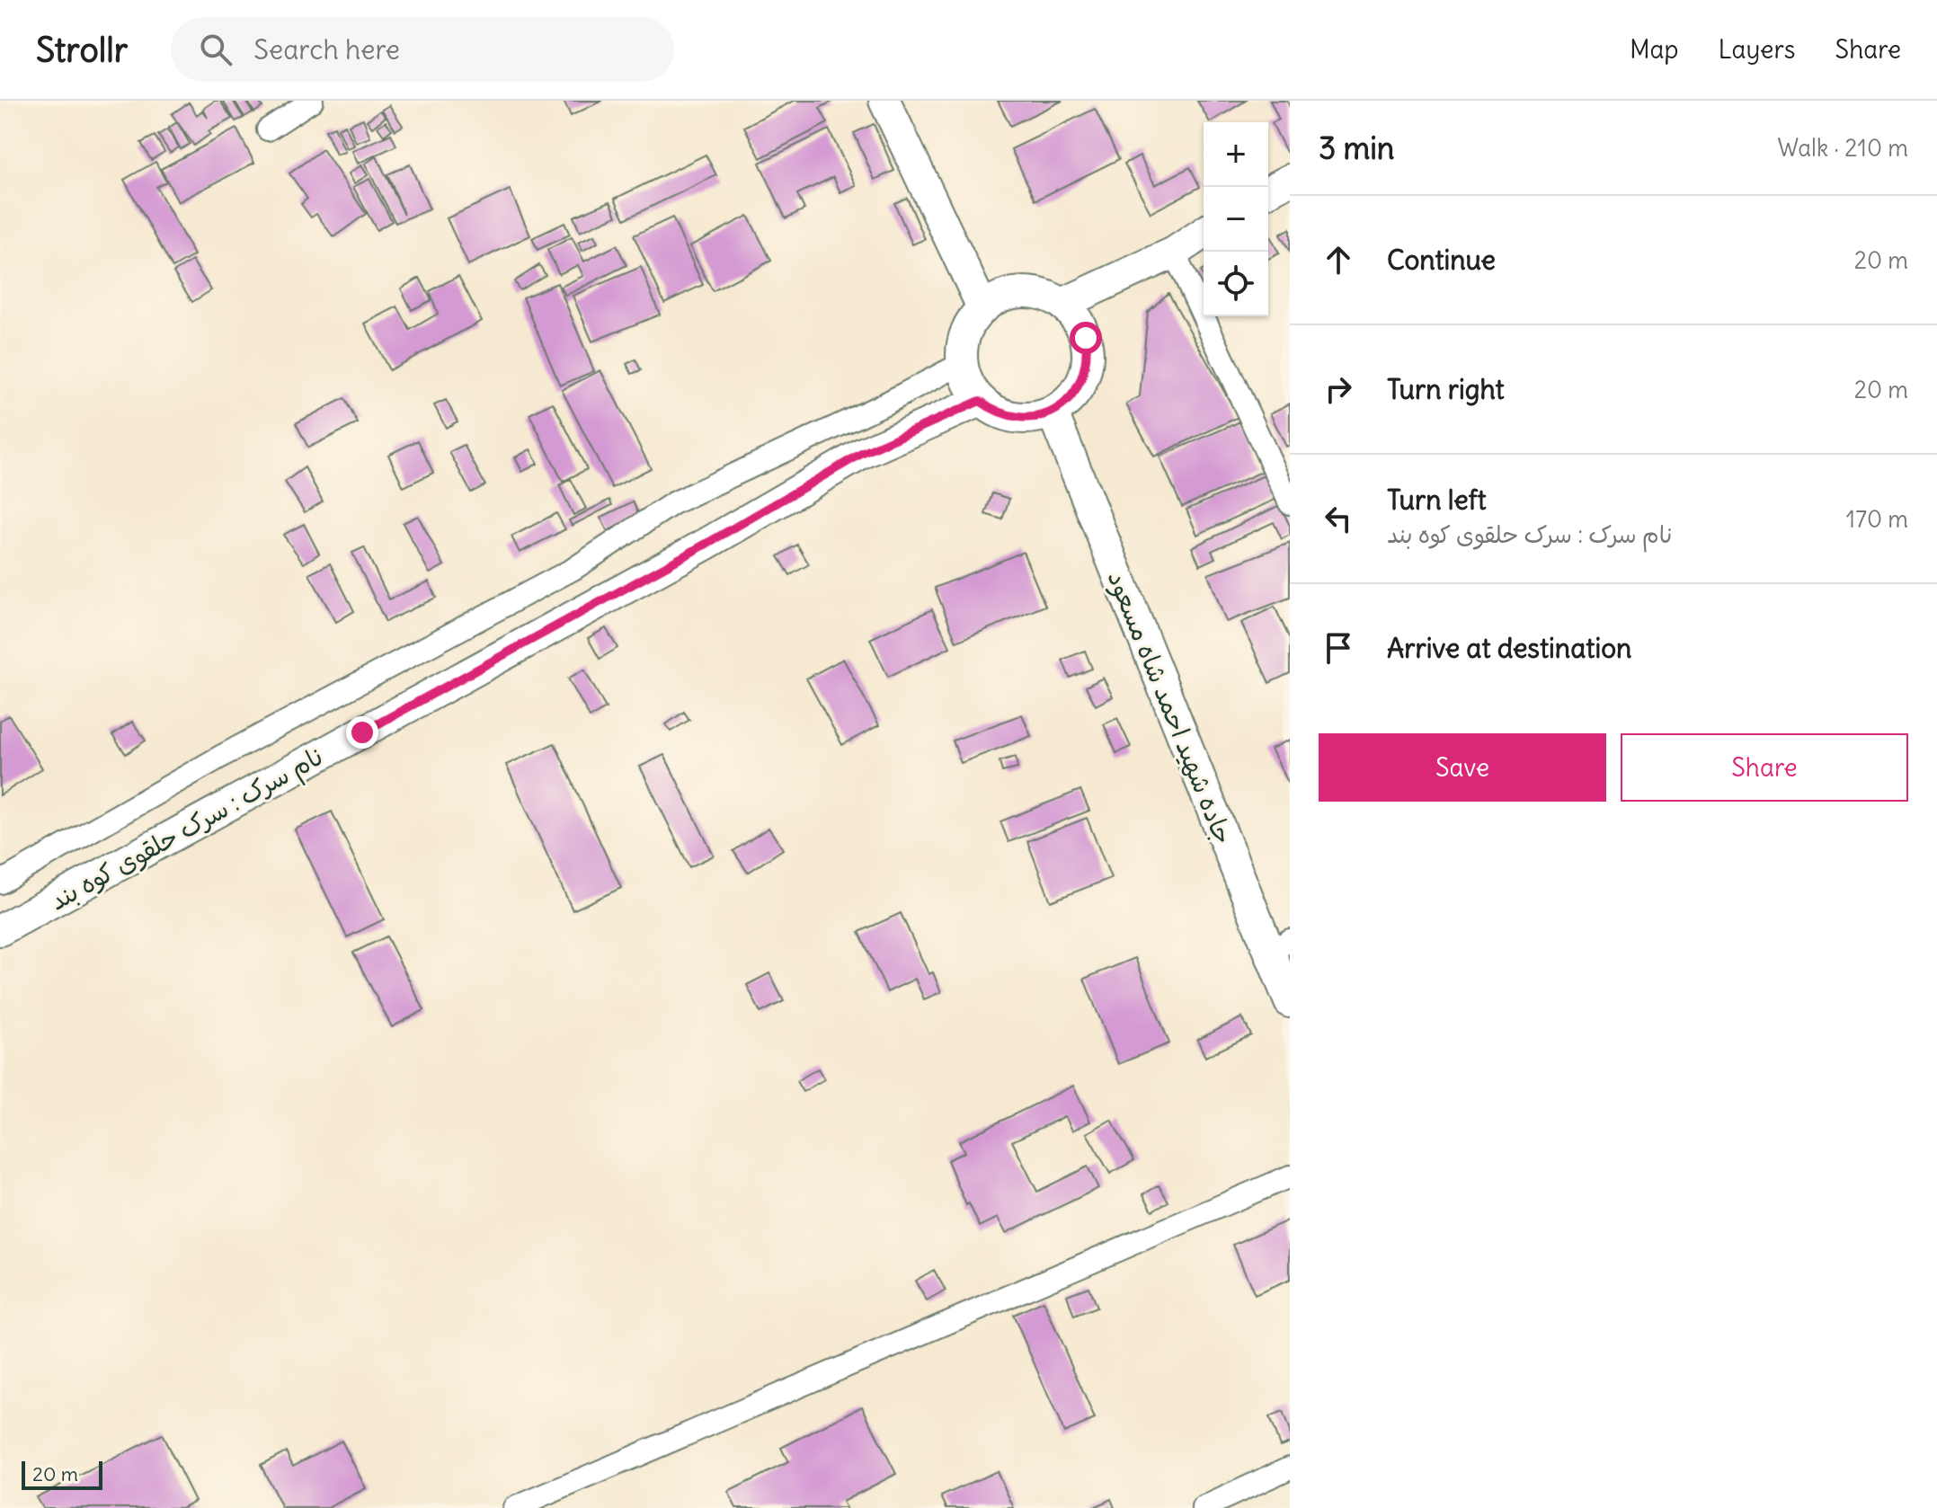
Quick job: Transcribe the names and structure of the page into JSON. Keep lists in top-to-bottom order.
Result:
{
  "streets": {
    "main road": ["جاده شهيد احمد شاه مسعود", "نام سرک : سرک حلقوی کوه بند"]
  },
  "crossings": [
    ["جاده شهيد احمد شاه مسعود", "نام سرک : سرک حلقوی کوه بند"]
  ],
  "scale_bar": "20 m",
  "page": {
    "header": "Strollr",
    "search": "Search here",
    "nav": ["Map", "Layers", "Share"],
    "heading": ["3 min", "Walk · 210 m"],
    "map_buttons": ["+", "−"],
    "list": [
      ["Continue", "20 m"],
      ["Turn right", "20 m"],
      ["Turn left", "نام سرک : سرک حلقوی کوه بند", "170 m"],
      "Arrive at destination"
    ],
    "buttons": ["Save", "Share"],
    "scale": "20 m"
  }
}
